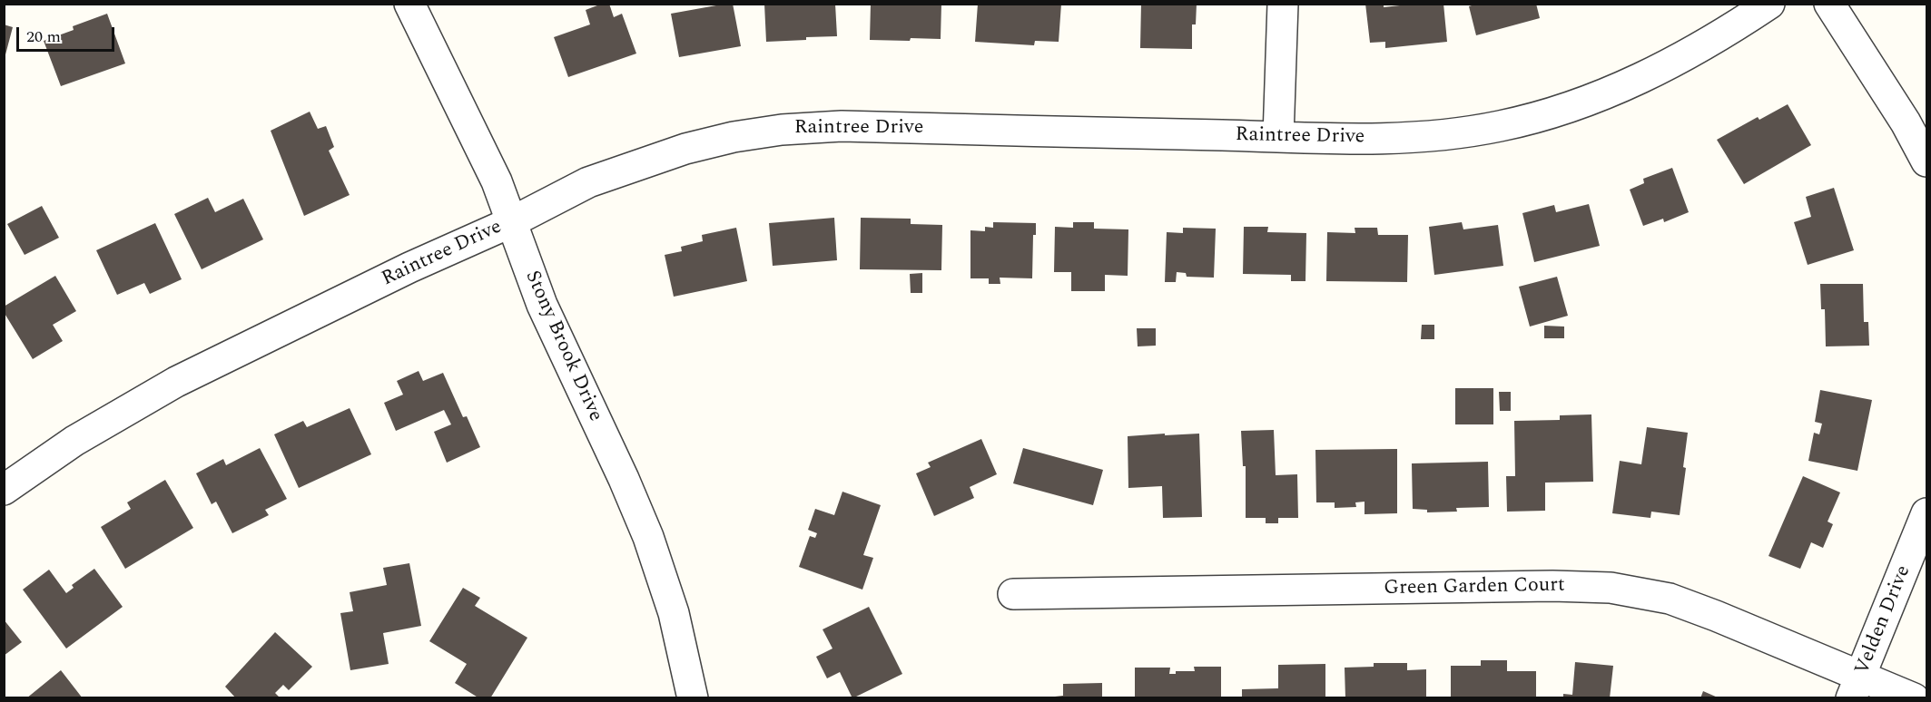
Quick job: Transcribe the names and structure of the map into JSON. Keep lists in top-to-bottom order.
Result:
{
  "streets": {
    "street": [
      "Raintree Drive",
      "Stony Brook Drive",
      "Green Garden Court",
      "Velden Drive"
    ]
  },
  "crossings": [
    ["Raintree Drive", "Stony Brook Drive"],
    ["Green Garden Court", "Velden Drive"]
  ],
  "scale_bar": "20 m"
}
